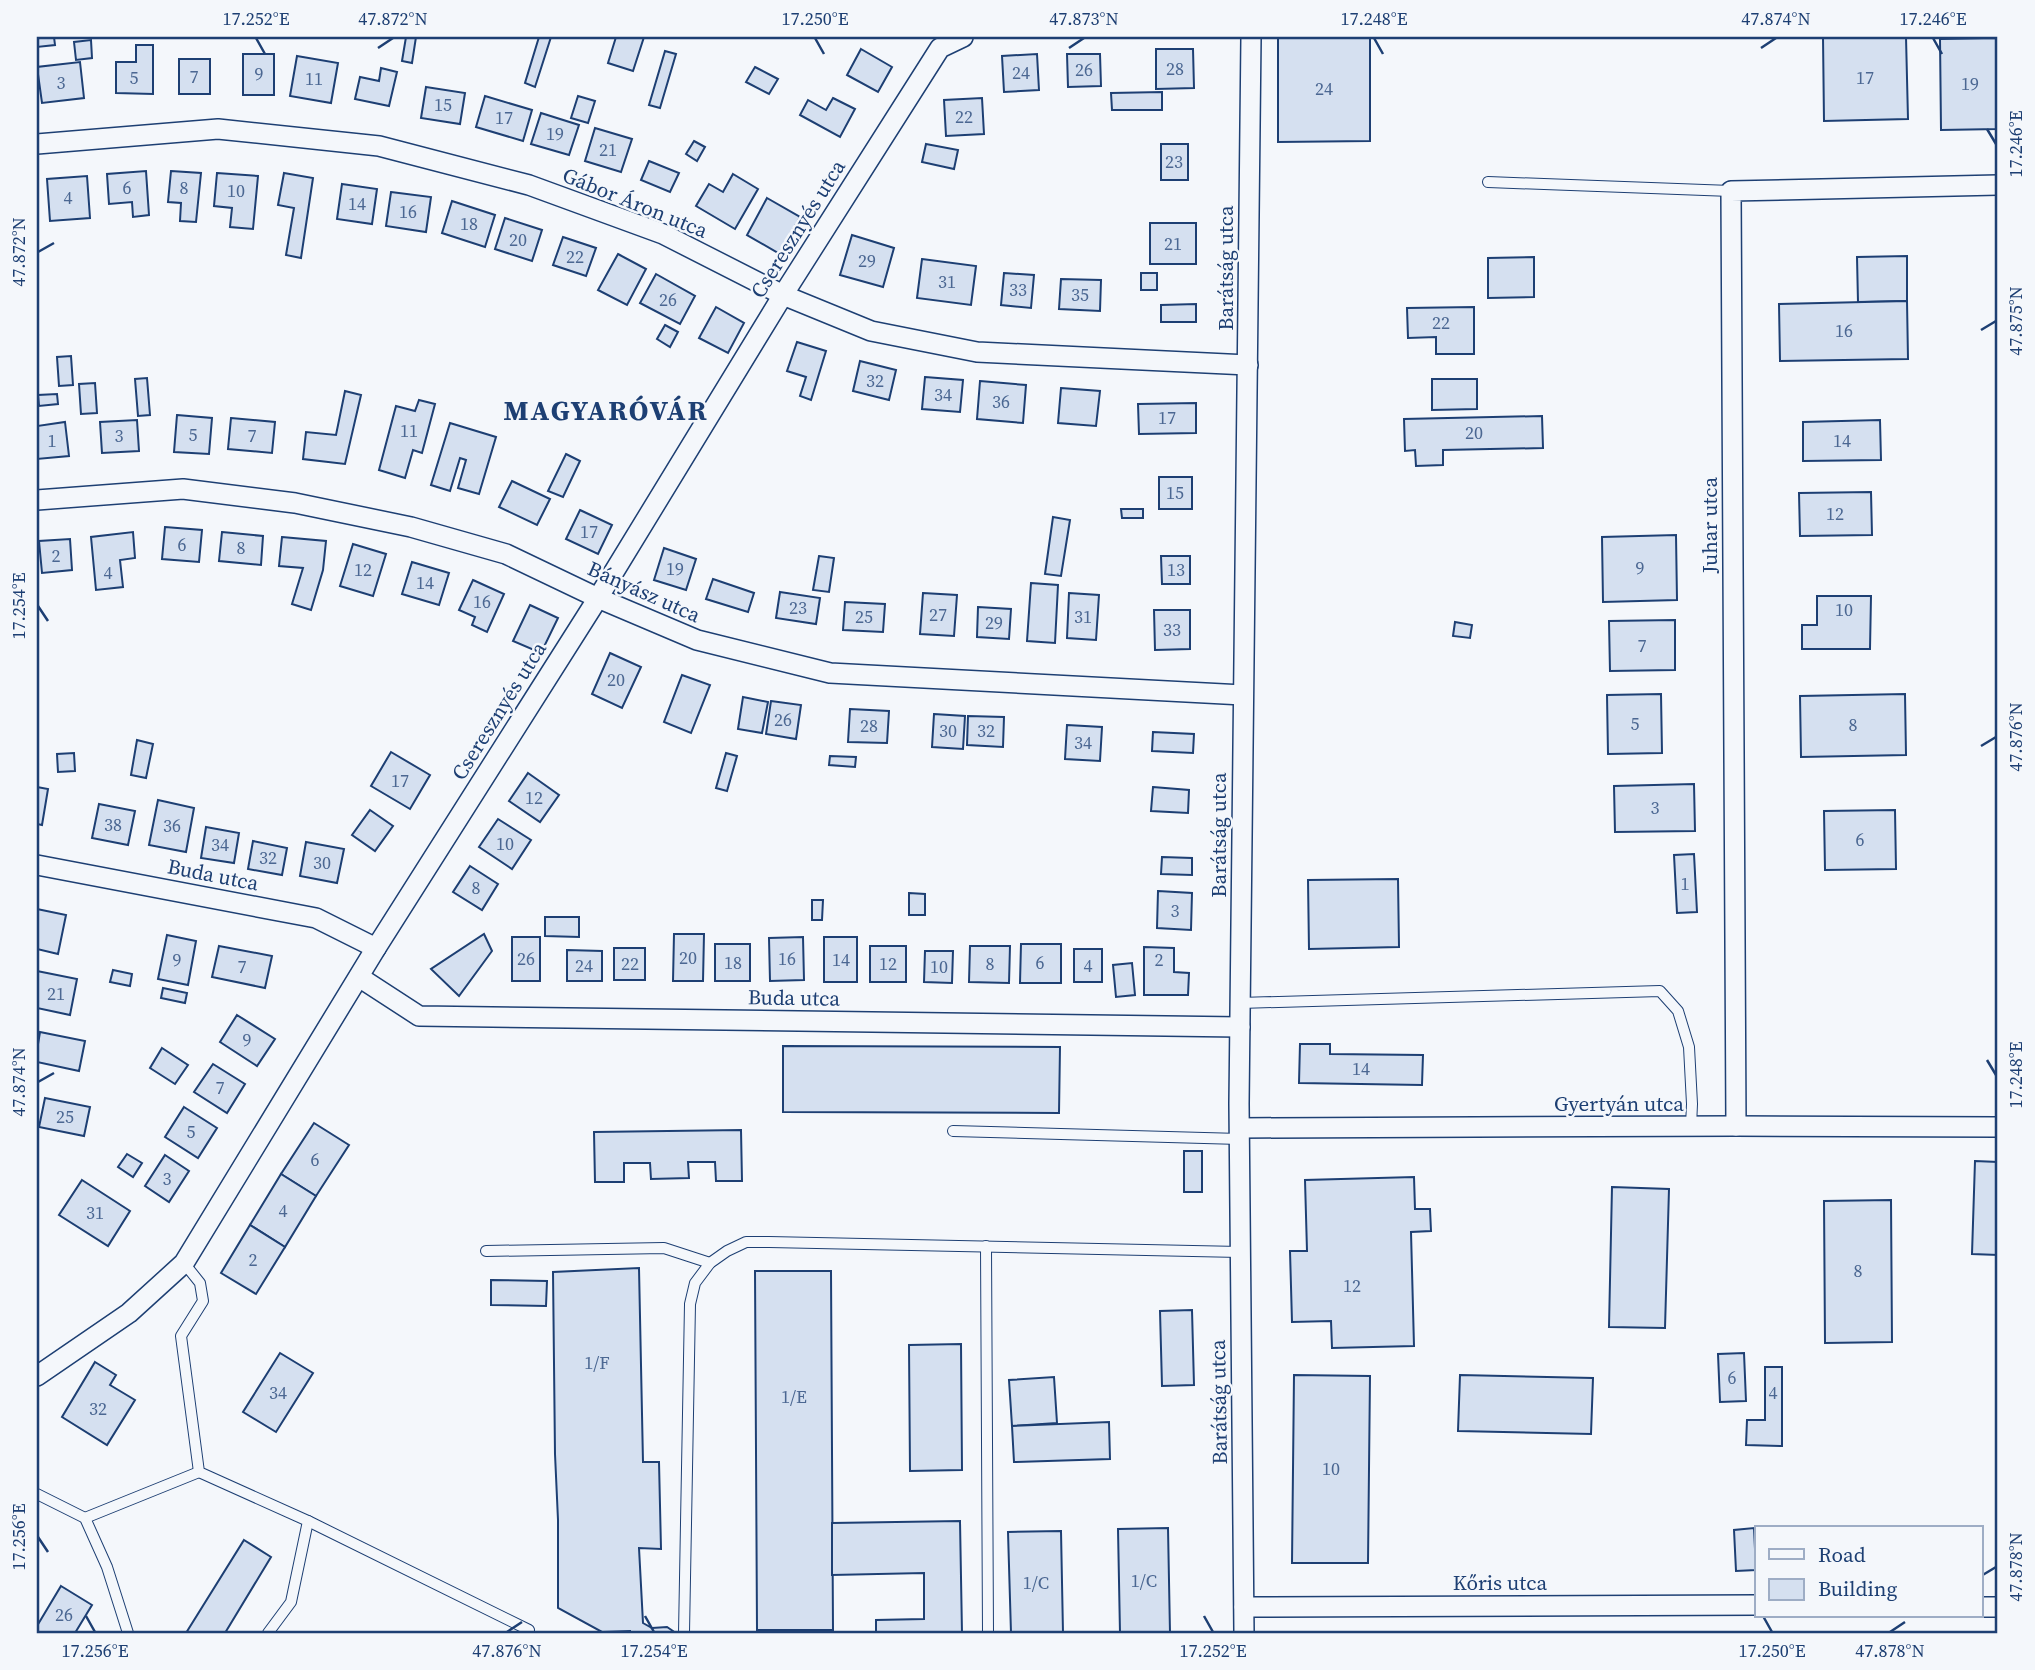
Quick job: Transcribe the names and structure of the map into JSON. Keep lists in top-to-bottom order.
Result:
{
  "streets": {
    "street": [
      "Gábor Áron utca",
      "Cseresznyés utca",
      "Barátság utca",
      "Juhar utca",
      "Bányász utca",
      "Buda utca",
      "Gyertyán utca",
      "Kőris utca"
    ]
  },
  "crossings": [
    ["Gábor Áron utca", "Cseresznyés utca"],
    ["Gábor Áron utca", "Barátság utca"],
    ["Cseresznyés utca", "Bányász utca"],
    ["Cseresznyés utca", "Buda utca"],
    ["Barátság utca", "Bányász utca"],
    ["Barátság utca", "Buda utca"],
    ["Barátság utca", "Gyertyán utca"],
    ["Barátság utca", "Kőris utca"],
    ["Juhar utca", "Gyertyán utca"]
  ],
  "districts": ["MAGYARÓVÁR"],
  "house_numbers": [
    "28",
    "26",
    "24",
    "9",
    "7",
    "5",
    "17",
    "11",
    "3",
    "19",
    "24",
    "15",
    "22",
    "17",
    "19",
    "21",
    "23",
    "6",
    "8",
    "10",
    "4",
    "14",
    "16",
    "18",
    "20",
    "21",
    "22",
    "29",
    "31",
    "33",
    "35",
    "26",
    "22",
    "16",
    "32",
    "34",
    "36",
    "17",
    "11",
    "20",
    "5",
    "3",
    "7",
    "1",
    "14",
    "15",
    "12",
    "17",
    "6",
    "8",
    "2",
    "9",
    "19",
    "12",
    "13",
    "4",
    "14",
    "16",
    "23",
    "10",
    "27",
    "25",
    "31",
    "29",
    "33",
    "7",
    "20",
    "26",
    "5",
    "8",
    "28",
    "30",
    "32",
    "34",
    "17",
    "12",
    "3",
    "38",
    "36",
    "6",
    "10",
    "34",
    "32",
    "30",
    "1",
    "8",
    "3",
    "20",
    "26",
    "16",
    "9",
    "14",
    "2",
    "18",
    "6",
    "22",
    "12",
    "8",
    "24",
    "4",
    "7",
    "10",
    "21",
    "9",
    "14",
    "7",
    "25",
    "5",
    "6",
    "3",
    "4",
    "31",
    "2",
    "8",
    "12",
    "1/F",
    "6",
    "34",
    "4",
    "1/E",
    "32",
    "10",
    "1/C",
    "1/C",
    "26"
  ],
  "legend": ["Road", "Building"],
  "coordinates": [
    "17.252°E",
    "47.872°N",
    "17.250°E",
    "47.873°N",
    "17.248°E",
    "47.874°N",
    "17.246°E",
    "47.875°N",
    "17.254°E",
    "47.876°N",
    "17.256°E",
    "47.878°N"
  ]
}
